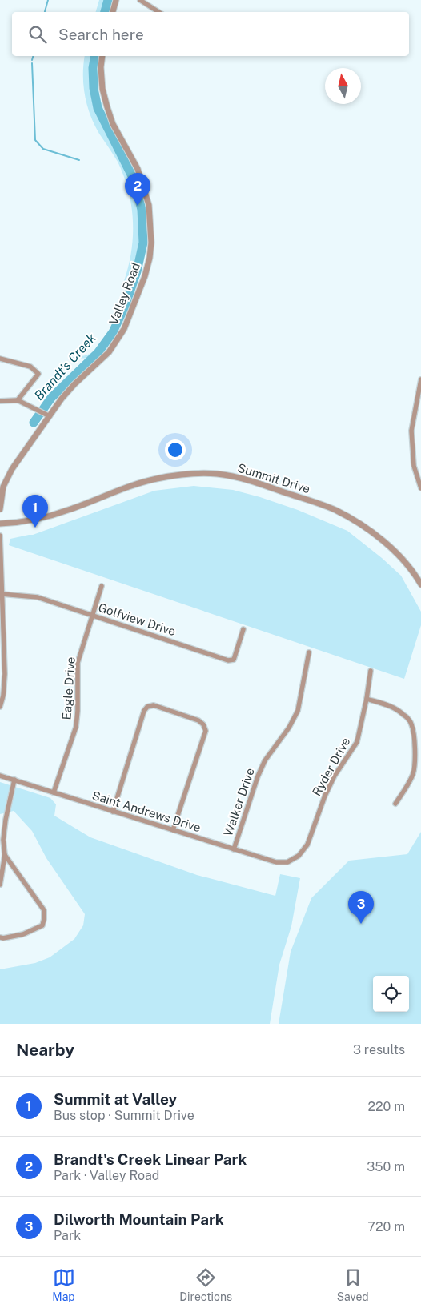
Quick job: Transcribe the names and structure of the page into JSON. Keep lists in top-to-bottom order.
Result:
{
  "streets": {
    "street": [
      "Valley Road",
      "Summit Drive",
      "Golfview Drive",
      "Eagle Drive",
      "Ryder Drive",
      "Walker Drive",
      "Saint Andrews Drive"
    ]
  },
  "crossings": [
    ["Golfview Drive", "Eagle Drive"],
    ["Eagle Drive", "Saint Andrews Drive"],
    ["Ryder Drive", "Saint Andrews Drive"],
    ["Walker Drive", "Saint Andrews Drive"]
  ],
  "water": ["Brandt's Creek"],
  "north": "top",
  "page": {
    "search": "Search here",
    "pins": ["2", "1", "3"],
    "heading": ["Nearby", "3 results"],
    "list": [
      {
        "mark": "1",
        "name": "Summit at Valley",
        "note": "Bus stop · Summit Drive",
        "value": "220 m"
      },
      {
        "mark": "2",
        "name": "Brandt's Creek Linear Park",
        "note": "Park · Valley Road",
        "value": "350 m"
      },
      {
        "mark": "3",
        "name": "Dilworth Mountain Park",
        "note": "Park",
        "value": "720 m"
      }
    ],
    "nav": ["Map", "Directions", "Saved"]
  }
}
